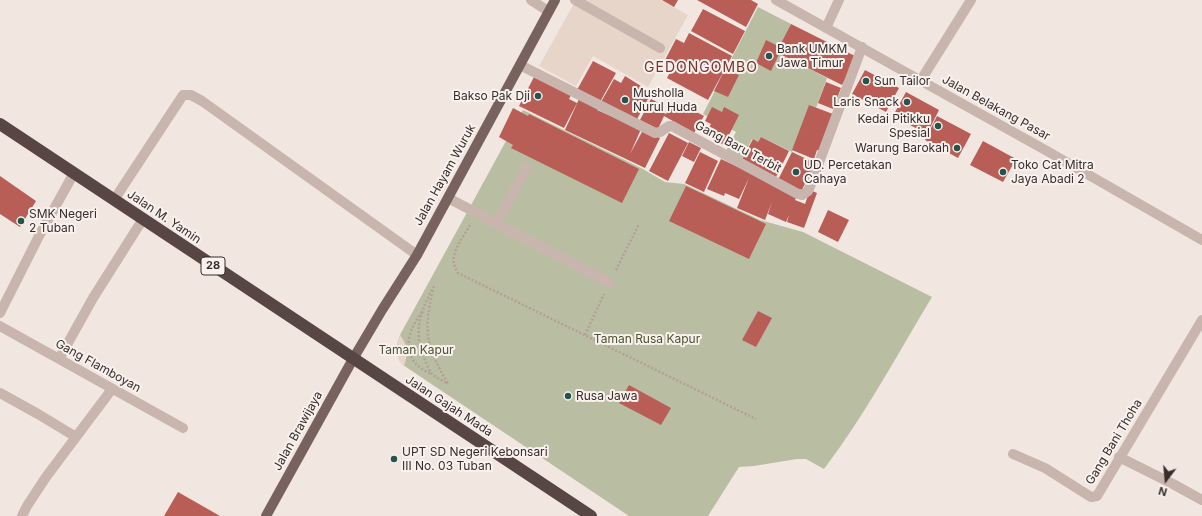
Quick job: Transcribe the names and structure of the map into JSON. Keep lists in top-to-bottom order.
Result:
{
  "streets": {
    "highway": ["Jalan M. Yamin", "28", "Jalan Gajah Mada"],
    "main road": ["Jalan Hayam Wuruk", "Jalan Brawijaya"],
    "street": [
      "Jalan Belakang Pasar",
      "Gang Baru Terbit",
      "Gang Flamboyan",
      "Gang Bani Thoha"
    ]
  },
  "crossings": [
    ["Jalan Belakang Pasar", "Gang Baru Terbit"],
    ["Gang Baru Terbit", "Jalan Hayam Wuruk"],
    ["Jalan Hayam Wuruk", "Jalan M. Yamin"],
    ["Jalan Hayam Wuruk", "Jalan Gajah Mada"],
    ["Jalan Hayam Wuruk", "Jalan Brawijaya"],
    ["Jalan M. Yamin", "Jalan Gajah Mada"],
    ["Jalan M. Yamin", "Jalan Brawijaya"],
    ["Jalan Gajah Mada", "Jalan Brawijaya"]
  ],
  "districts": ["GEDONGOMBO"],
  "parks": ["Taman Rusa Kapur", "Taman Kapur"],
  "places": [
    "Bank UMKM Jawa Timur",
    "Sun Tailor",
    "Bakso Pak Dji",
    "Musholla Nurul Huda",
    "Laris Snack",
    "Kedai Pitikku Spesial",
    "Warung Barokah",
    "UD. Percetakan Cahaya",
    "Toko Cat Mitra Jaya Abadi 2",
    "SMK Negeri 2 Tuban",
    "Rusa Jawa",
    "UPT SD Negeri Kebonsari III No. 03 Tuban"
  ],
  "north": "bottom"
}
